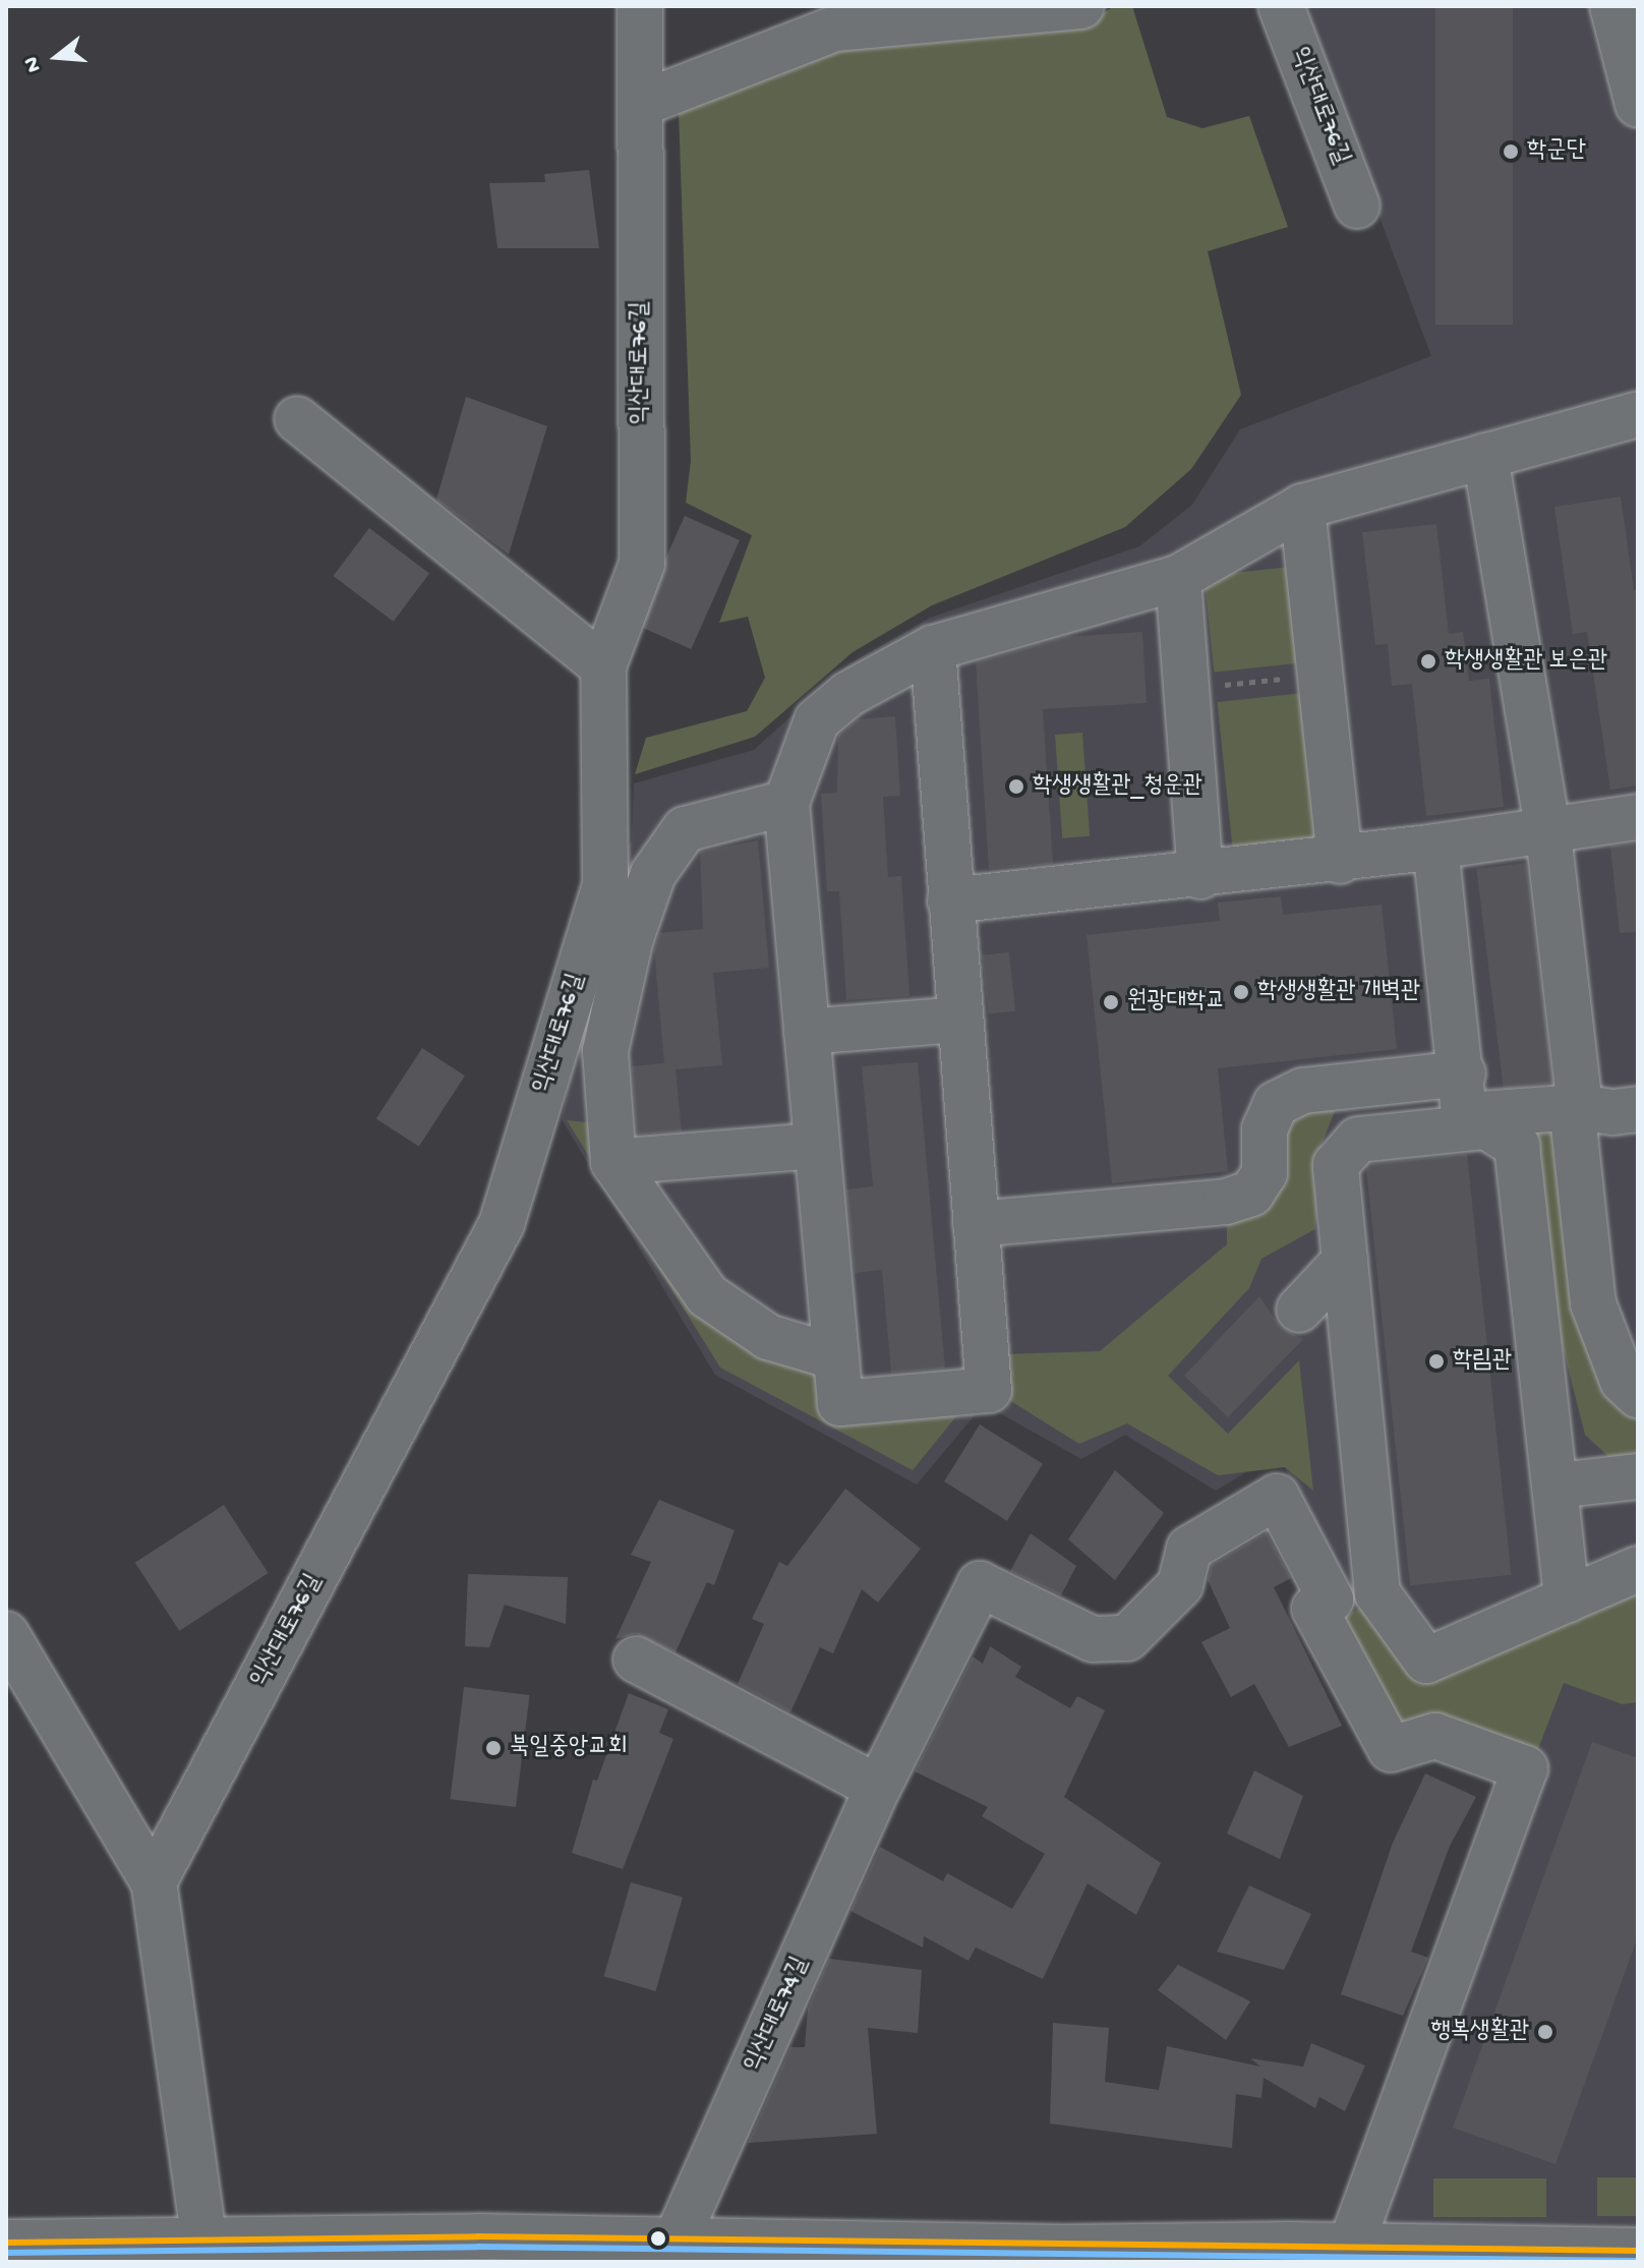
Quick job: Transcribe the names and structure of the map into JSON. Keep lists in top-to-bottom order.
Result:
{
  "streets": {
    "street": ["익산대로76길", "익산대로74길"]
  },
  "places": [
    "학군단",
    "학생생활관 보은관",
    "학생생활관_청운관",
    "학생생활관 개벽관",
    "원광대학교",
    "학림관",
    "북일중앙교회",
    "행복생활관"
  ],
  "north": "left"
}
